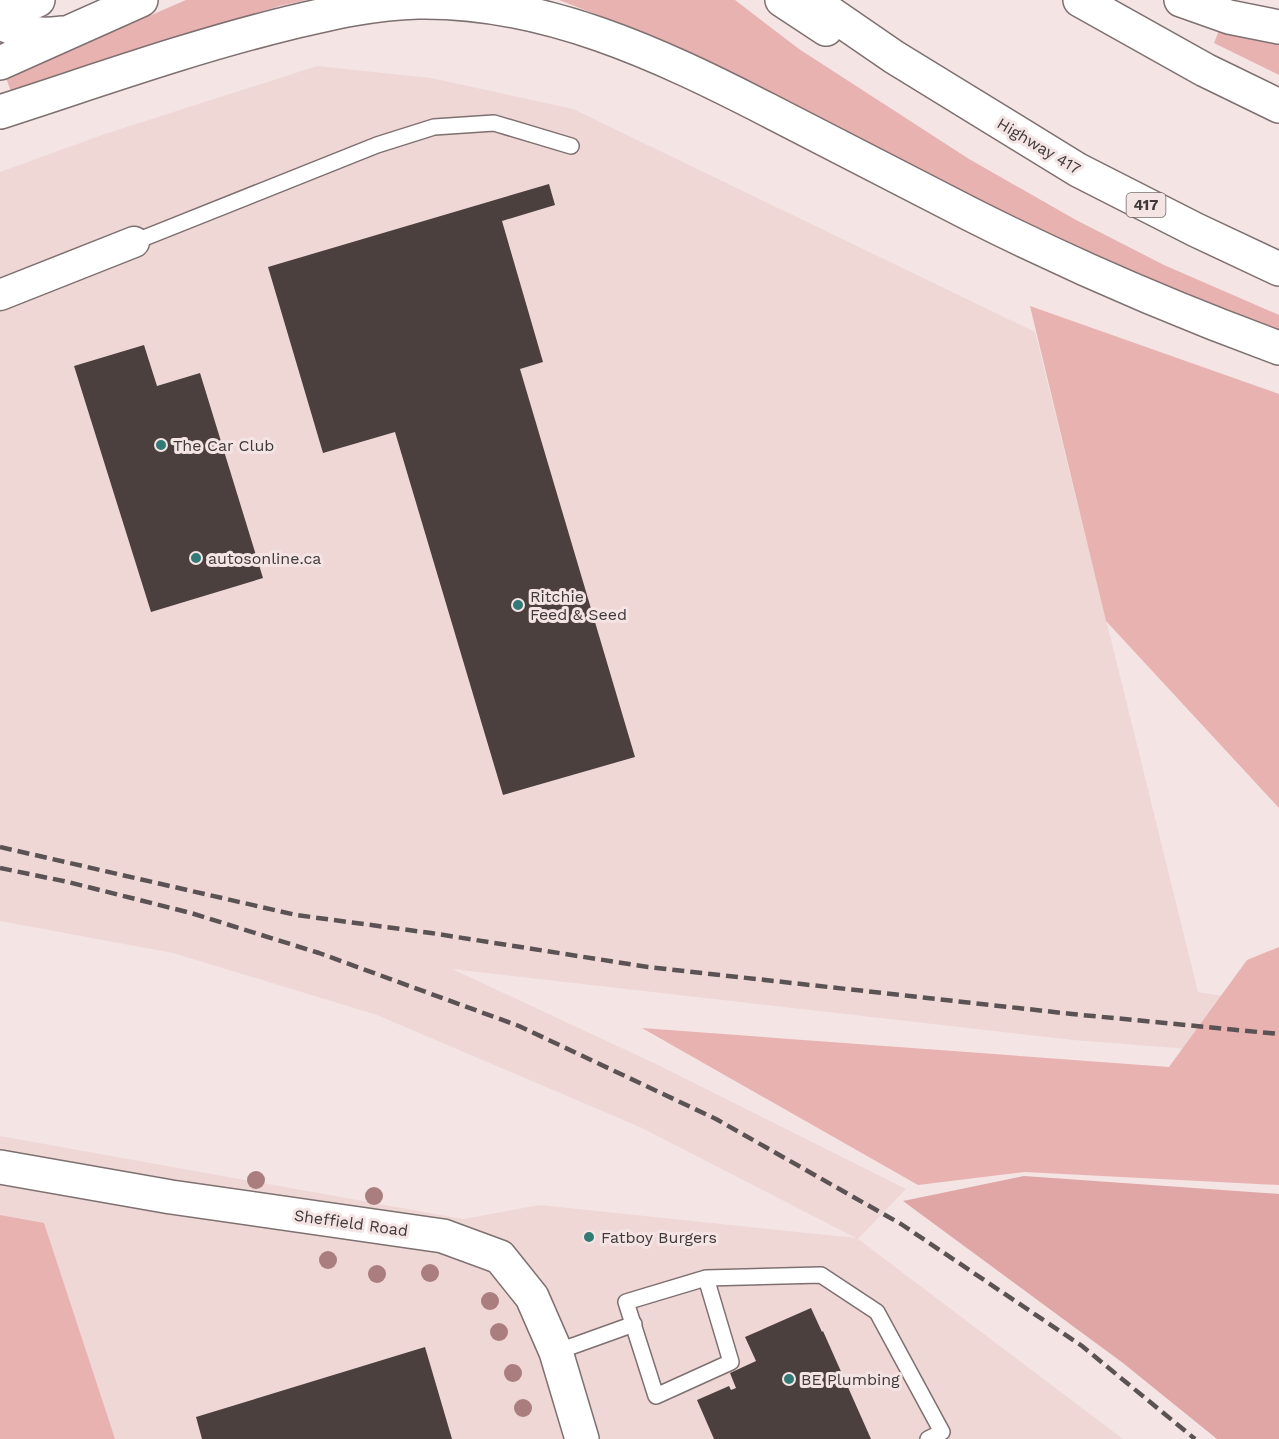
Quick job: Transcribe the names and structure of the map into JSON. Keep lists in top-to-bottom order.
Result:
{
  "streets": {
    "main road": ["Highway 417", "417", "Sheffield Road"]
  },
  "places": [
    "The Car Club",
    "autosonline.ca",
    "Ritchie Feed & Seed",
    "Fatboy Burgers",
    "BE Plumbing"
  ]
}
